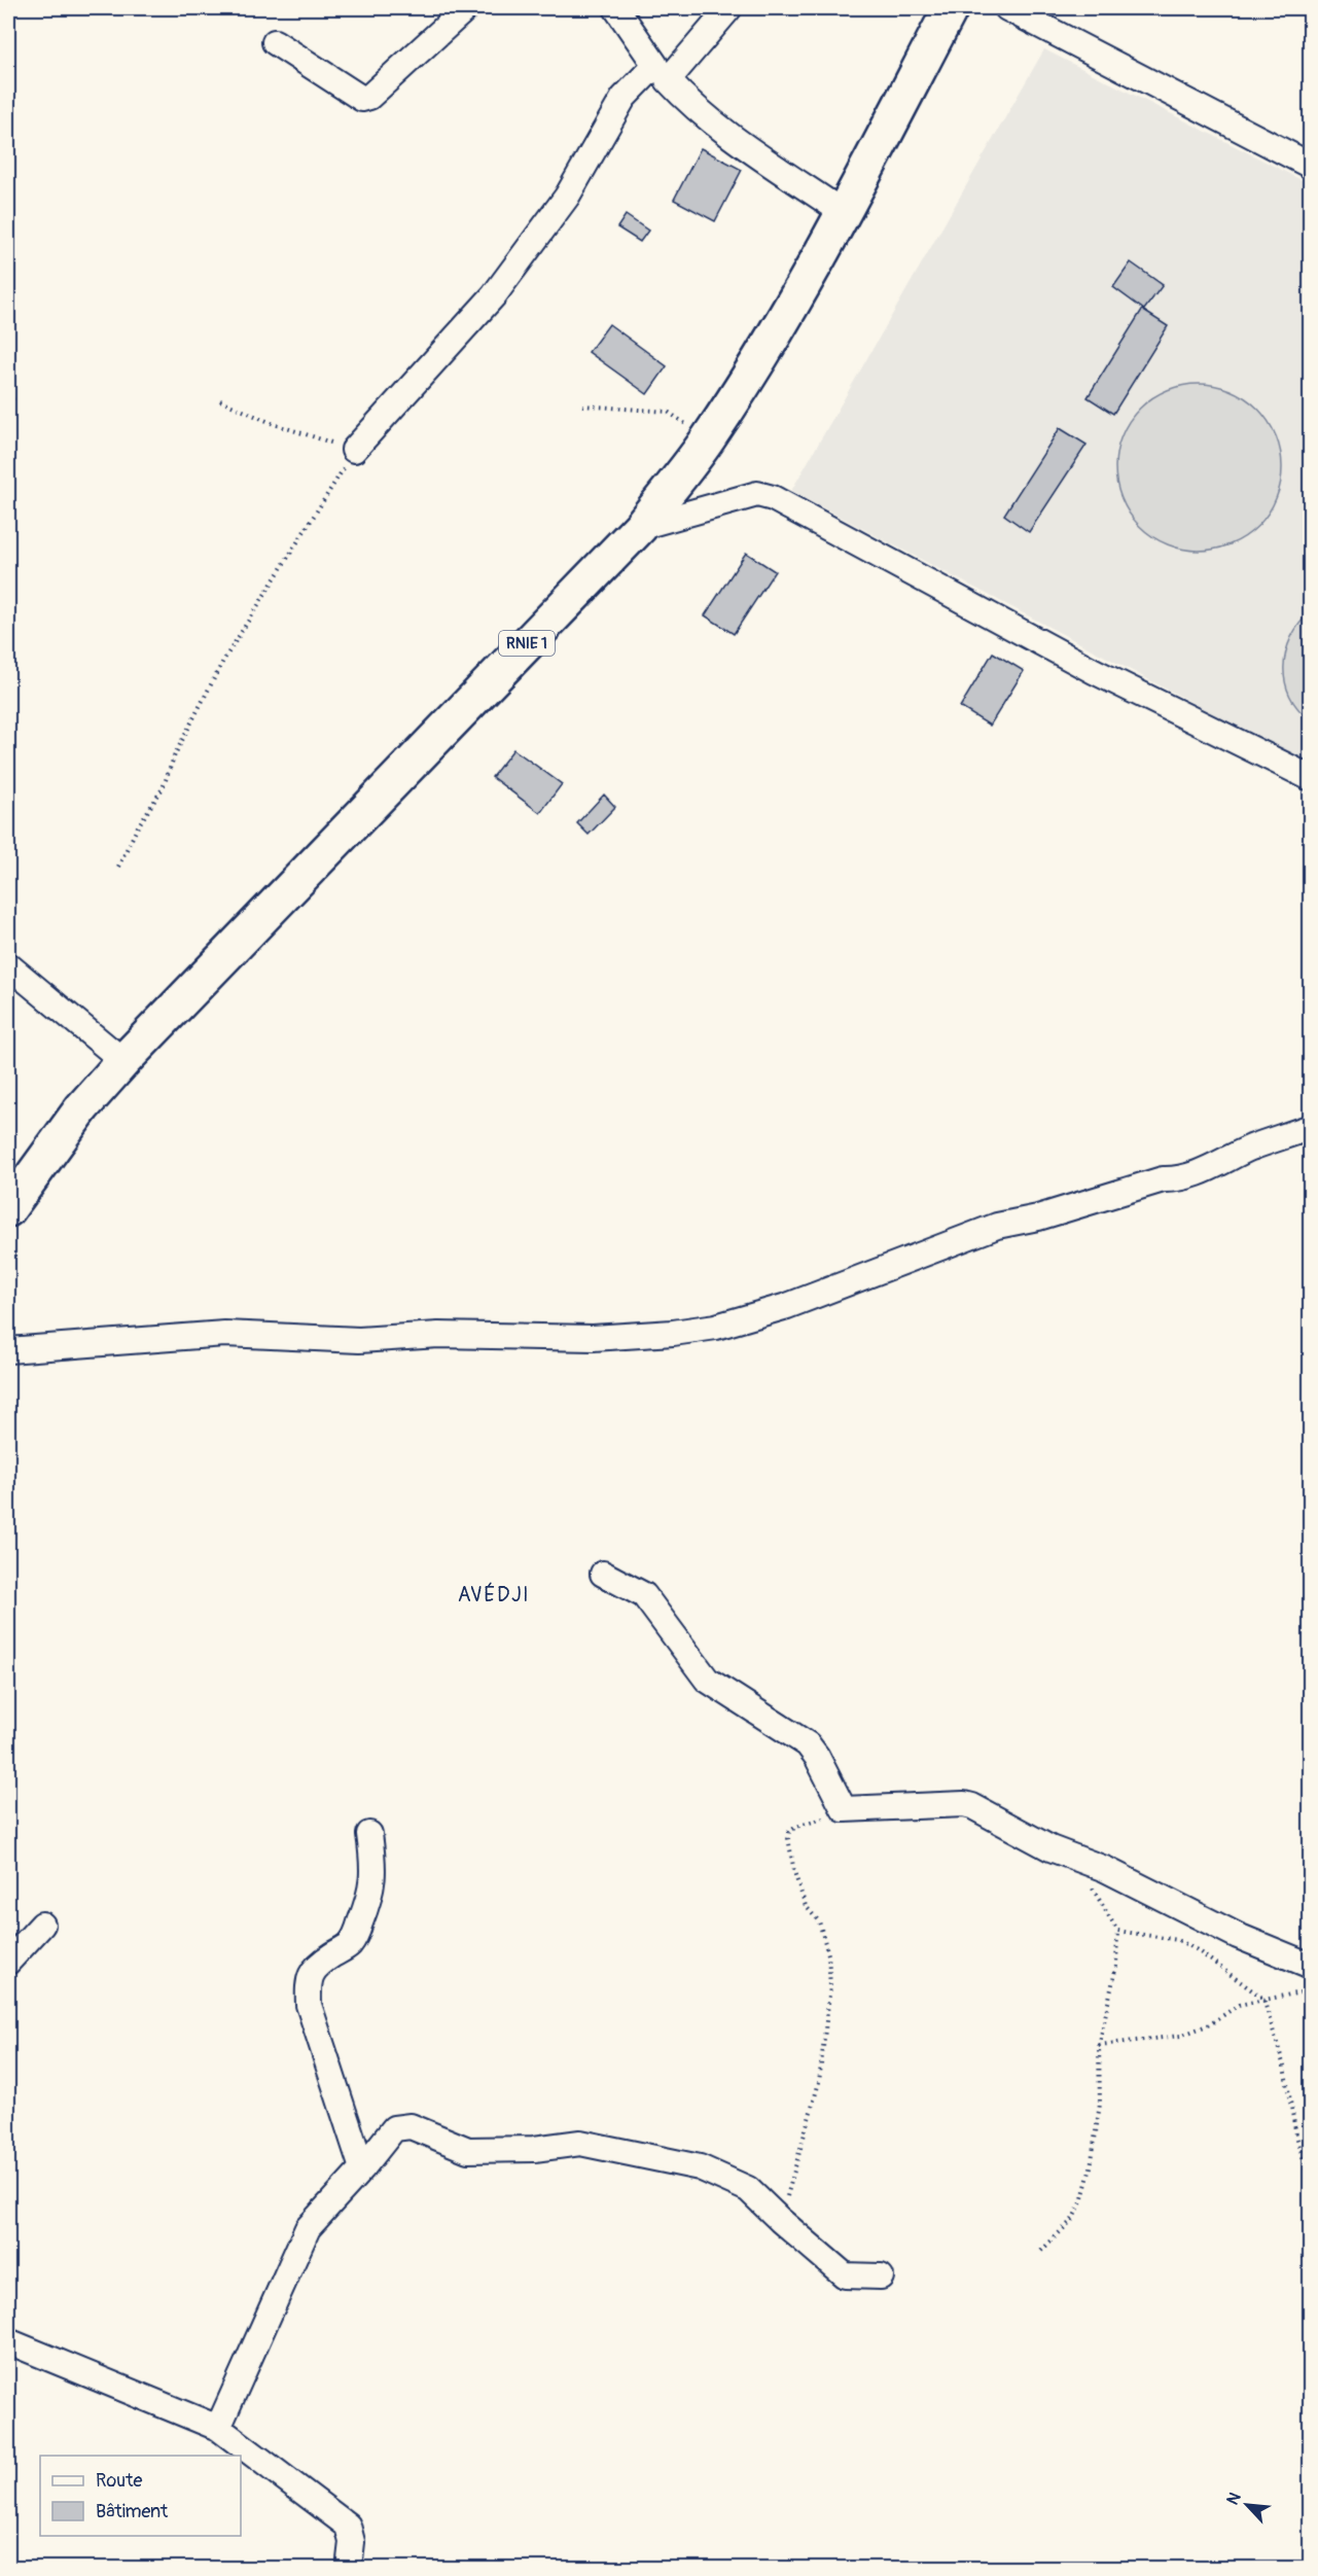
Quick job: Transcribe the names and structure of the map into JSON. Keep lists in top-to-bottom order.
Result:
{
  "streets": {
    "highway": ["RNIE 1"]
  },
  "districts": ["AVÉDJI"],
  "legend": ["Route", "Bâtiment"],
  "north": "top left"
}
